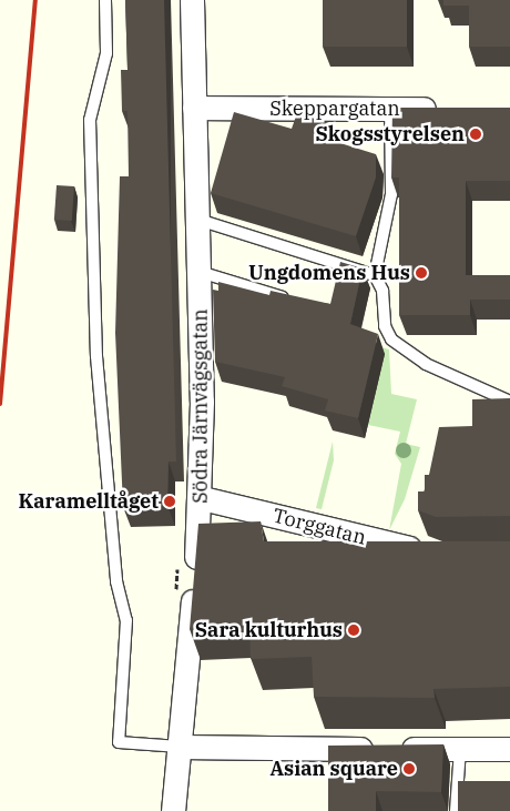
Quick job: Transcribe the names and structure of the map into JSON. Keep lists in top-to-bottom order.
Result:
{
  "streets": {
    "street": ["Skeppargatan", "Södra Järnvägsgatan", "Torggatan"]
  },
  "crossings": [
    ["Skeppargatan", "Södra Järnvägsgatan"],
    ["Södra Järnvägsgatan", "Torggatan"]
  ],
  "places": [
    "Skogsstyrelsen",
    "Ungdomens Hus",
    "Karamelltåget",
    "Sara kulturhus",
    "Asian square"
  ]
}
